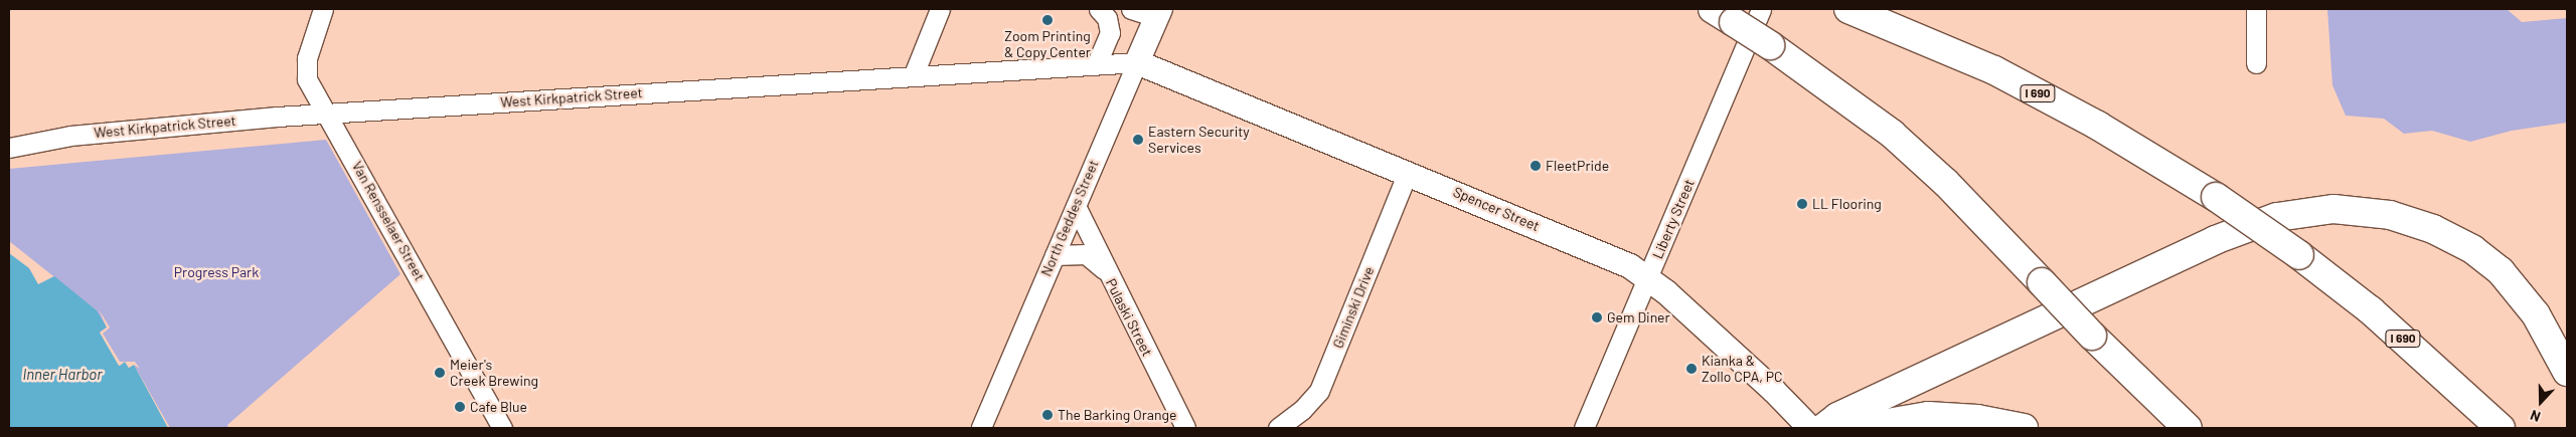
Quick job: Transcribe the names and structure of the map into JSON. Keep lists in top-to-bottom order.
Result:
{
  "streets": {
    "highway": ["I 690"],
    "main road": ["Spencer Street", "North Geddes Street"],
    "street": [
      "West Kirkpatrick Street",
      "Liberty Street",
      "Van Rensselaer Street",
      "Giminski Drive",
      "Pulaski Street"
    ]
  },
  "crossings": [
    ["West Kirkpatrick Street", "Spencer Street"],
    ["West Kirkpatrick Street", "North Geddes Street"],
    ["West Kirkpatrick Street", "Van Rensselaer Street"],
    ["Spencer Street", "North Geddes Street"],
    ["Spencer Street", "Liberty Street"],
    ["Spencer Street", "Giminski Drive"],
    ["North Geddes Street", "Pulaski Street"]
  ],
  "water": ["Inner Harbor"],
  "parks": ["Progress Park"],
  "places": [
    "Zoom Printing & Copy Center",
    "Eastern Security Services",
    "FleetPride",
    "LL Flooring",
    "Gem Diner",
    "Kianka & Zollo CPA, PC",
    "Meier's Creek Brewing",
    "Cafe Blue",
    "The Barking Orange"
  ],
  "north": "bottom"
}
